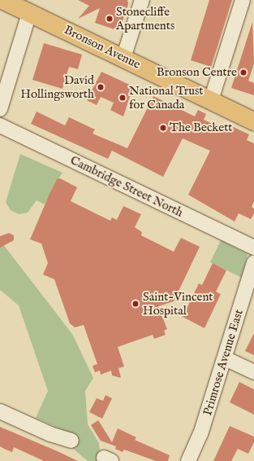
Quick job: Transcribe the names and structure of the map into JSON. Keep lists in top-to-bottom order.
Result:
{
  "streets": {
    "main road": ["Bronson Avenue"],
    "street": ["Cambridge Street North", "Primrose Avenue East"]
  },
  "places": [
    "Stonecliffe Apartments",
    "Bronson Centre",
    "David Hollingsworth",
    "National Trust for Canada",
    "The Beckett",
    "Saint-Vincent Hospital"
  ]
}
